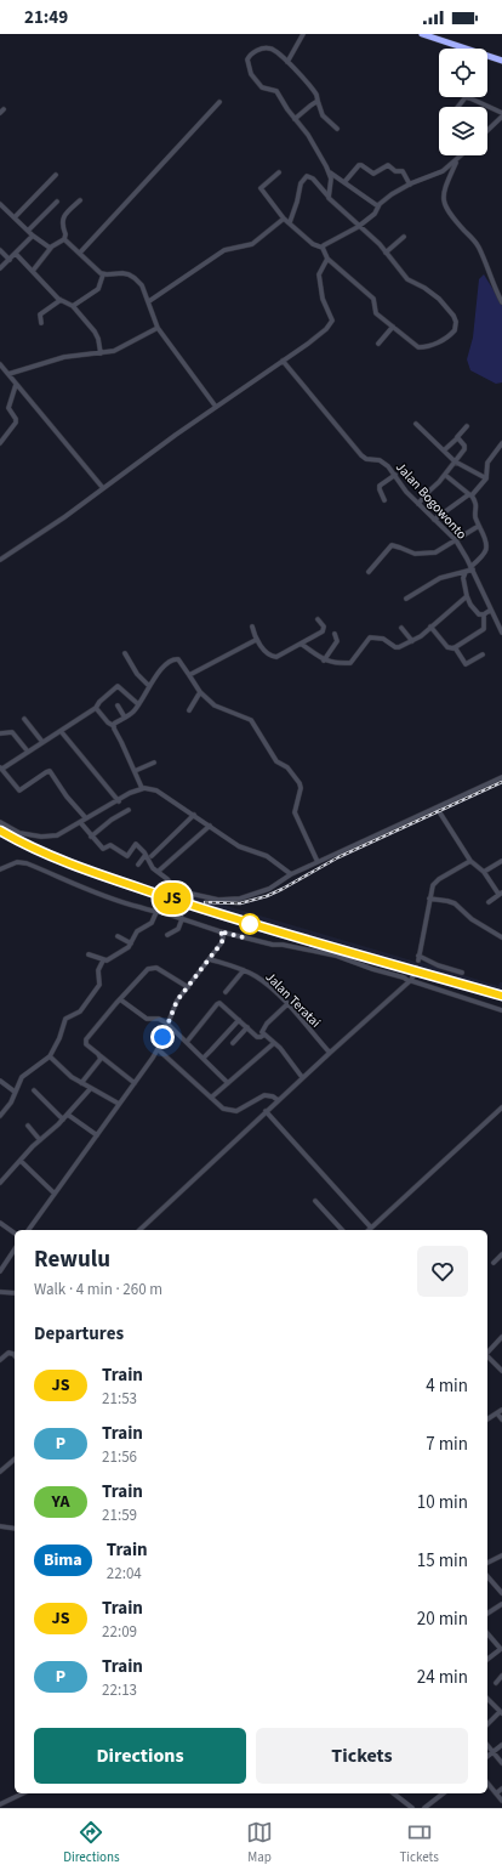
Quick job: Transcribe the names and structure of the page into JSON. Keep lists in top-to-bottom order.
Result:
{
  "streets": {
    "street": ["Jalan Bogowonto", "Jalan Teratai"]
  },
  "page": {
    "status": "21:49",
    "on_map": "JS",
    "heading": [
      ["Rewulu", "Walk · 4 min · 260 m"],
      "Departures"
    ],
    "list": [
      {
        "mark": "JS",
        "name": "Train",
        "note": "21:53",
        "value": "4 min"
      },
      {
        "mark": "P",
        "name": "Train",
        "note": "21:56",
        "value": "7 min"
      },
      {
        "mark": "YA",
        "name": "Train",
        "note": "21:59",
        "value": "10 min"
      },
      {
        "mark": "Bima",
        "name": "Train",
        "note": "22:04",
        "value": "15 min"
      },
      {
        "mark": "JS",
        "name": "Train",
        "note": "22:09",
        "value": "20 min"
      },
      {
        "mark": "P",
        "name": "Train",
        "note": "22:13",
        "value": "24 min"
      }
    ],
    "buttons": ["Directions", "Tickets"],
    "tabs": ["Directions", "Map", "Tickets"]
  }
}
